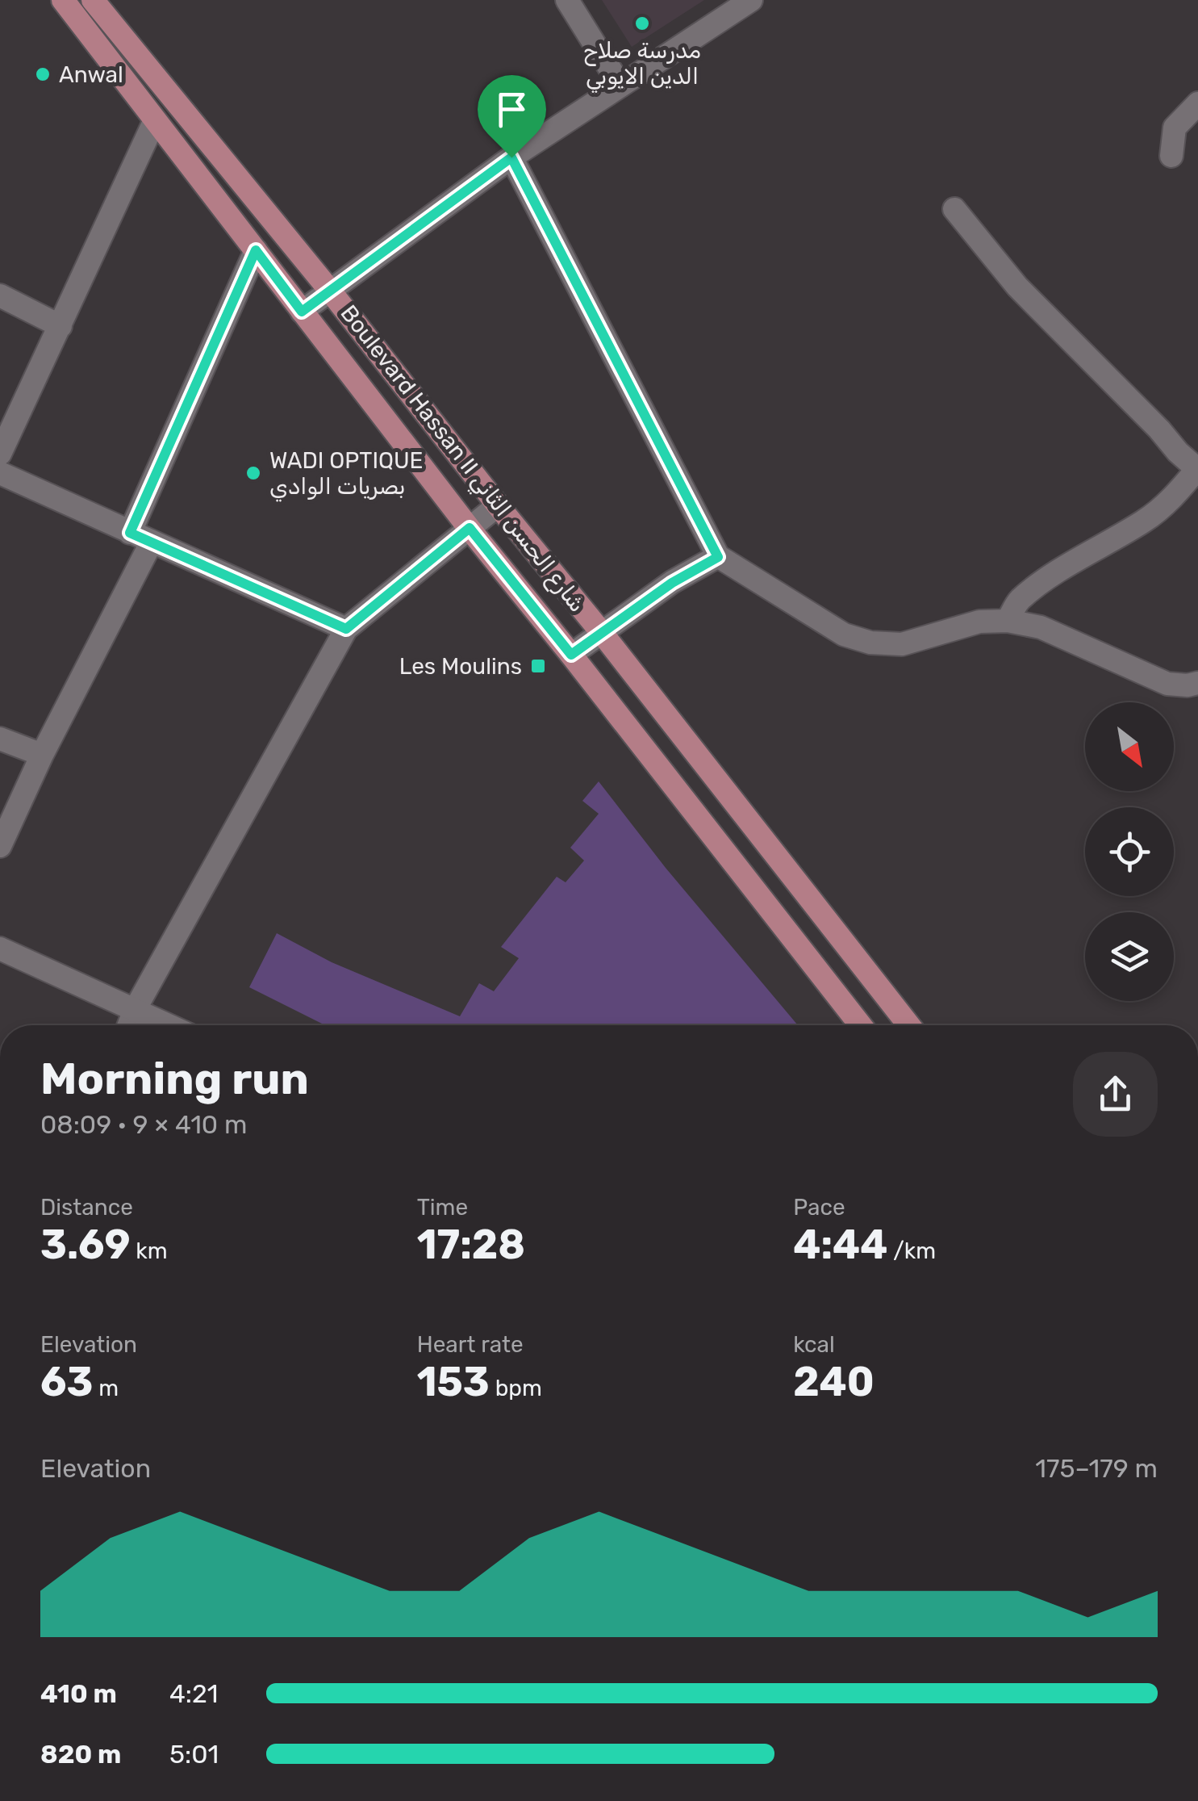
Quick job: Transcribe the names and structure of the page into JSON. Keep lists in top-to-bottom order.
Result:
{
  "streets": {
    "main road": ["Boulevard Hassan II شارع الحسن الثاني"]
  },
  "places": {
    "other": ["مدرسة صلاح الدين الايوبي", "Anwal", "WADI OPTIQUE بصريات الوادي"],
    "transit": ["Les Moulins"]
  },
  "north": "bottom right",
  "page": {
    "heading": ["Morning run", "08:09 · 9 × 410 m"],
    "stats": [
      ["Distance", "3.69 km"],
      ["Time", "17:28"],
      ["Pace", "4:44 /km"],
      ["Elevation", "63 m"],
      ["Heart rate", "153 bpm"],
      ["kcal", "240"]
    ],
    "chart": ["Elevation", "175–179 m"],
    "list": [
      {
        "name": "410 m",
        "note": "4:21"
      },
      {
        "name": "820 m",
        "note": "5:01"
      }
    ]
  }
}
